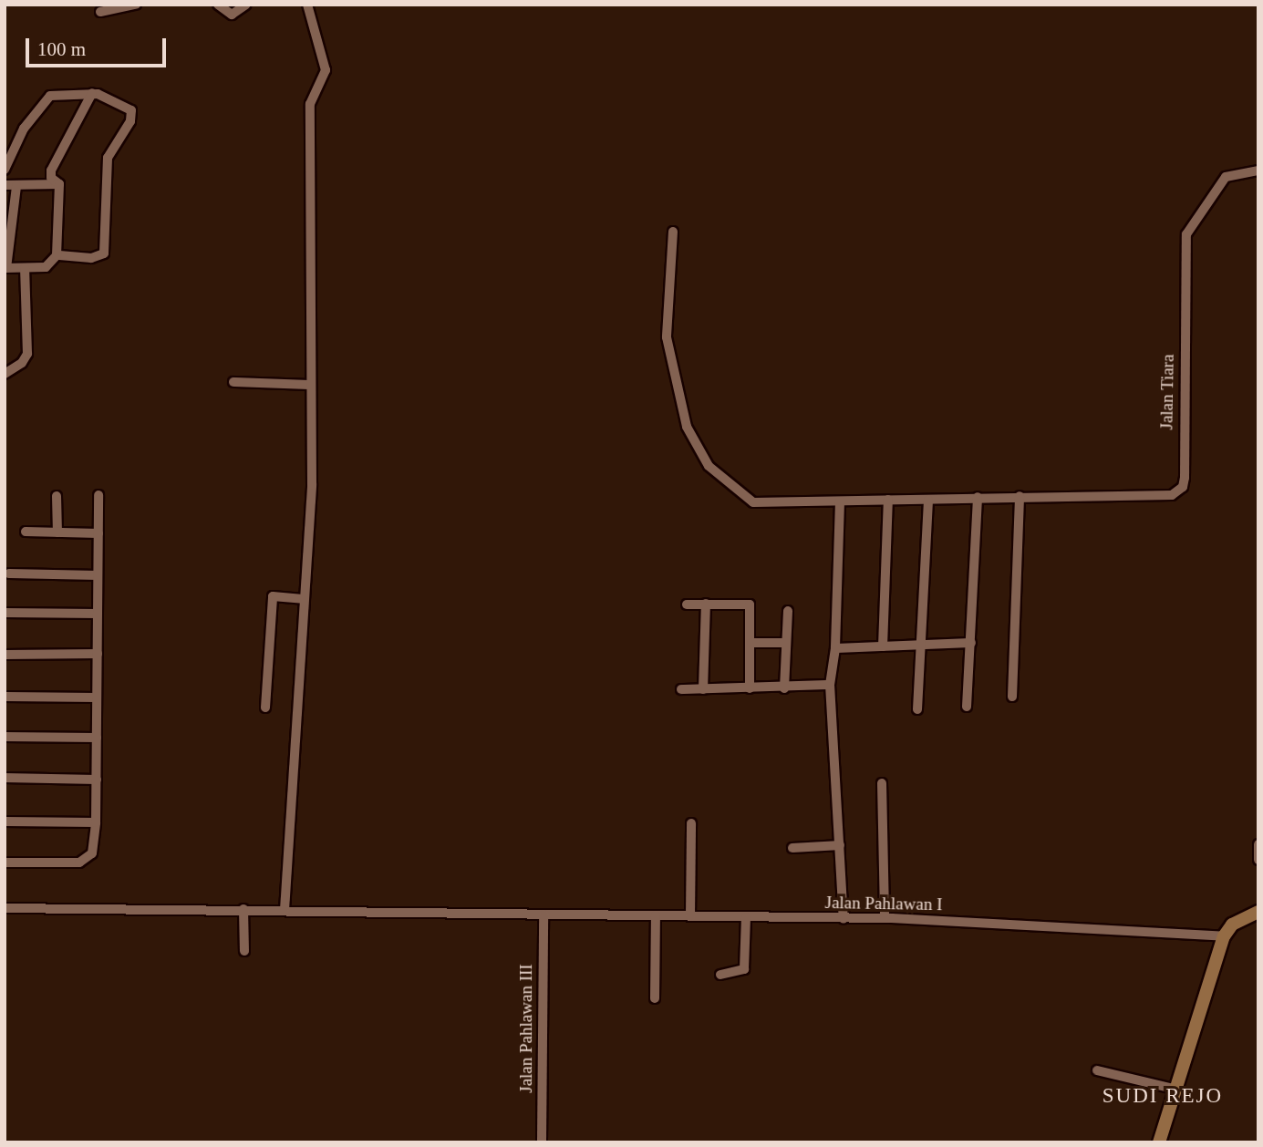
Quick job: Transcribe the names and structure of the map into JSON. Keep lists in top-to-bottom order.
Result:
{
  "streets": {
    "street": ["Jalan Tiara", "Jalan Pahlawan I", "Jalan Pahlawan III"]
  },
  "crossings": [
    ["Jalan Pahlawan I", "Jalan Pahlawan III"]
  ],
  "districts": ["SUDI REJO"],
  "scale_bar": "100 m"
}
